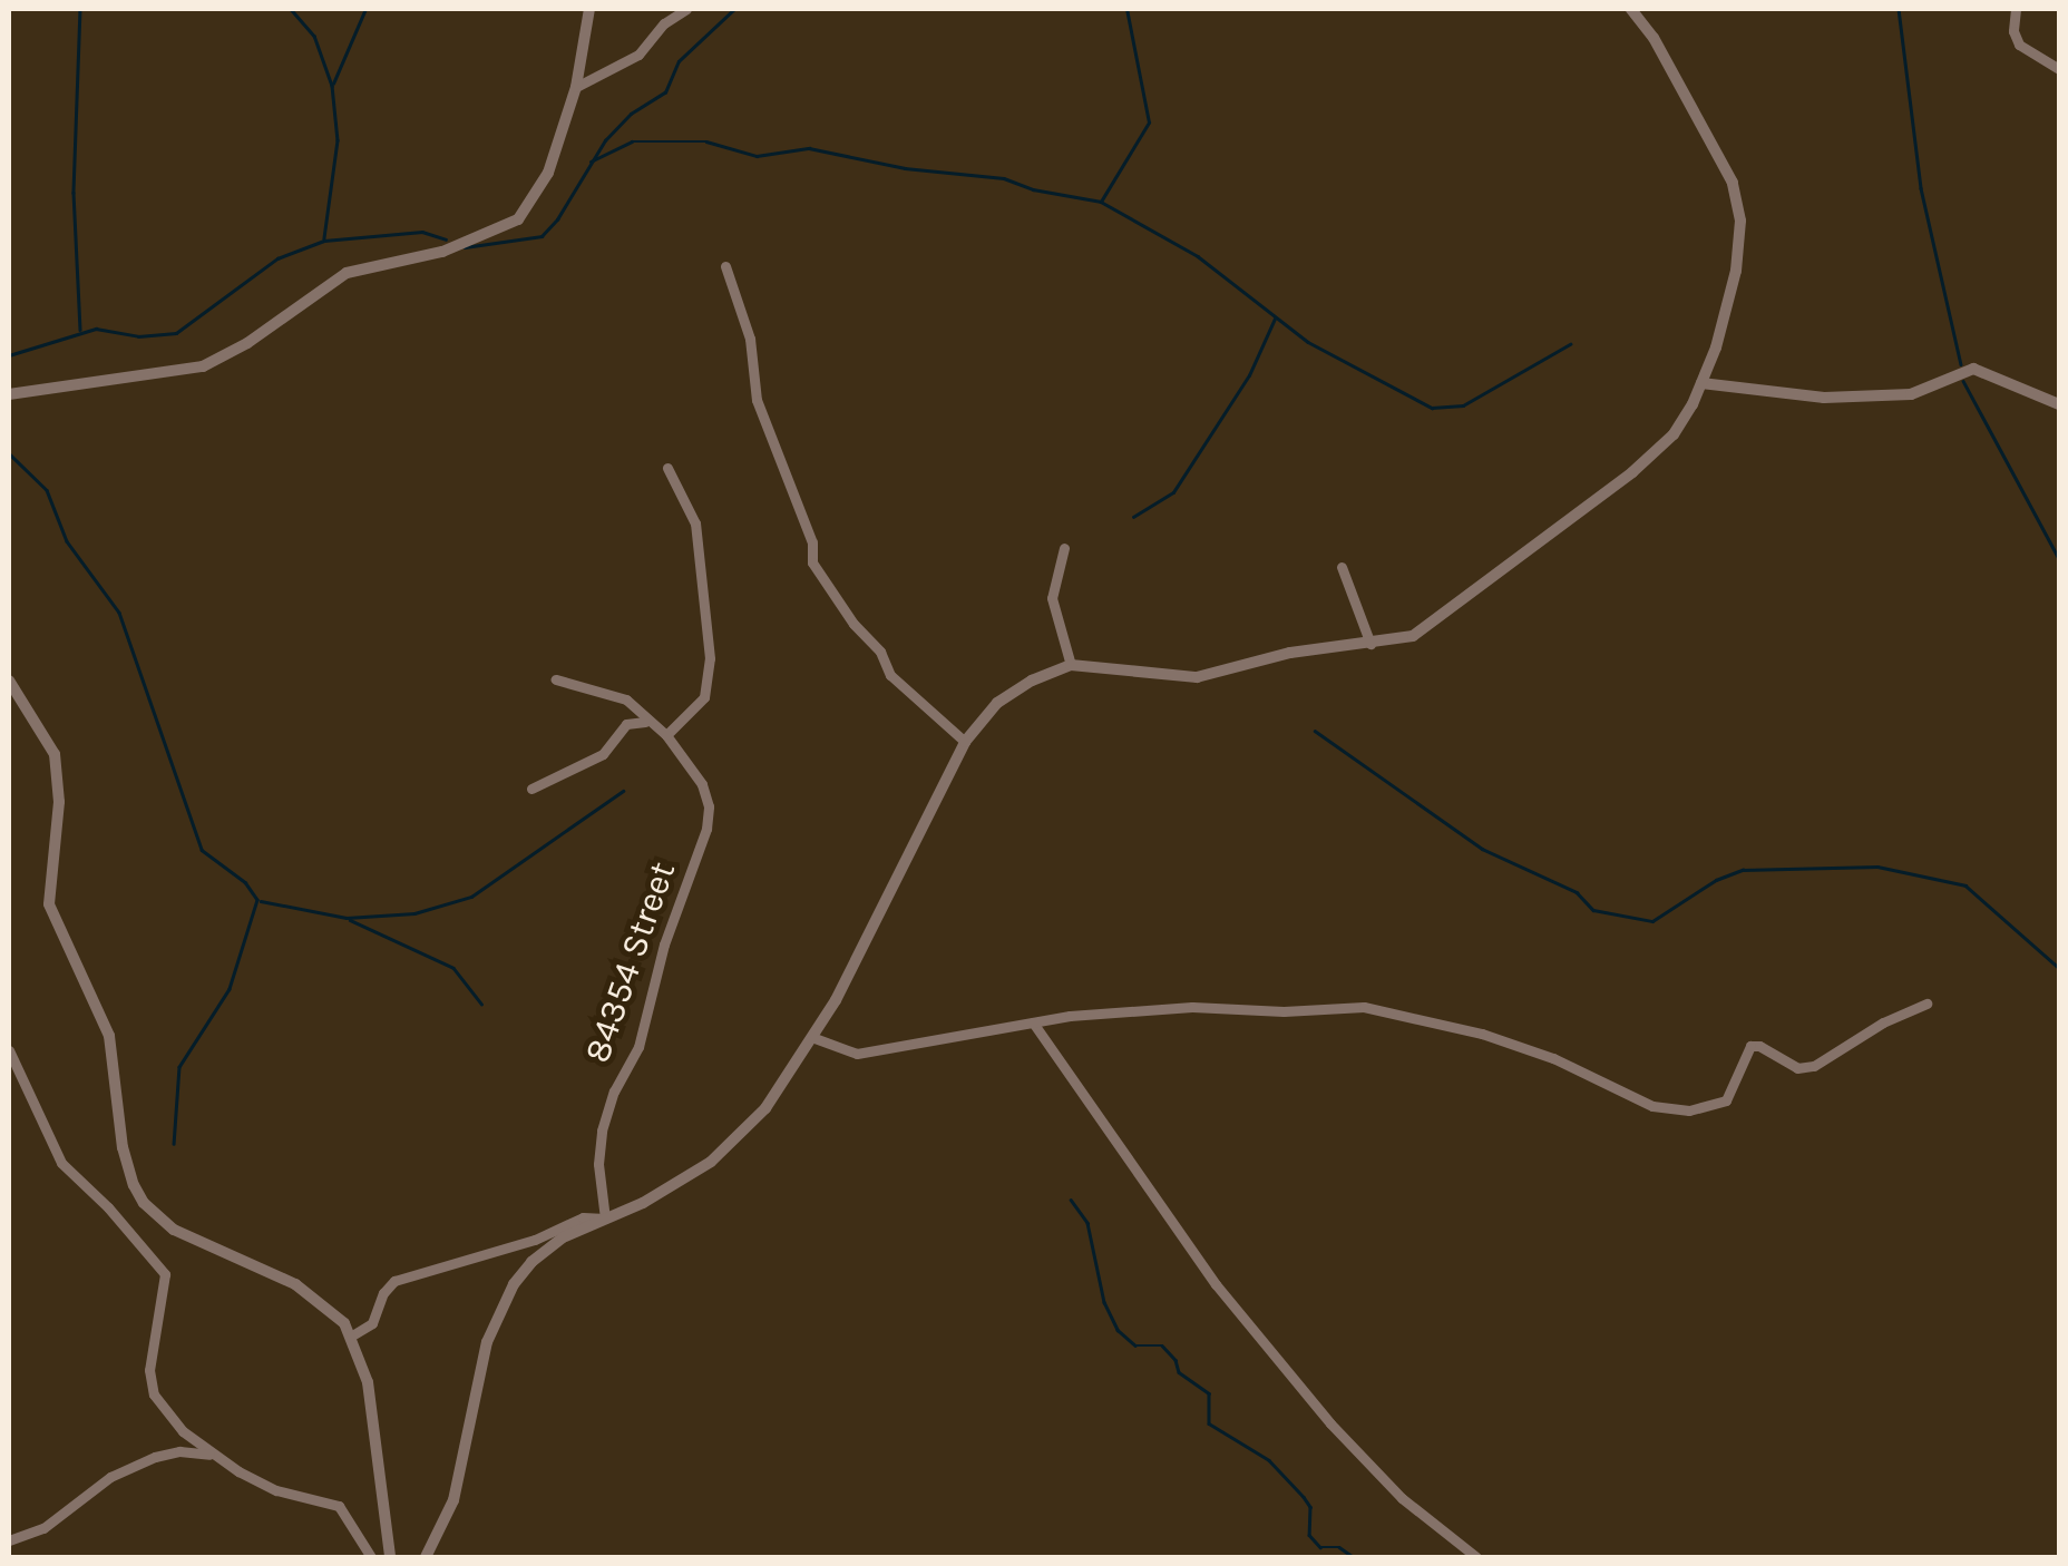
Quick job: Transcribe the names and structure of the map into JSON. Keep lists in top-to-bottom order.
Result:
{
  "streets": {
    "street": ["84354 Street"]
  }
}
